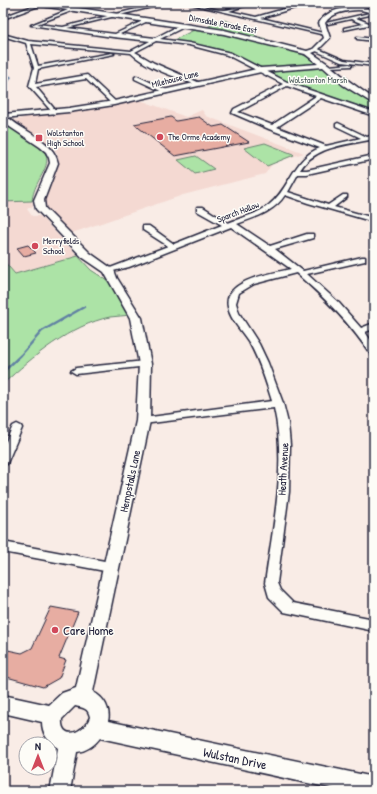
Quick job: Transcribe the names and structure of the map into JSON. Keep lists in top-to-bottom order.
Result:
{
  "streets": {
    "main road": ["Dimsdale Parade East", "Milehouse Lane"],
    "street": [
      "Sparch Hollow",
      "Heath Avenue",
      "Hempstalls Lane",
      "Wulstan Drive"
    ]
  },
  "crossings": [
    ["Dimsdale Parade East", "Milehouse Lane"],
    ["Sparch Hollow", "Hempstalls Lane"],
    ["Hempstalls Lane", "Wulstan Drive"]
  ],
  "parks": ["Wolstanton Marsh"],
  "places": {
    "other": ["The Orme Academy", "Merryfields School", "Care Home"],
    "transit": ["Wolstanton High School"]
  },
  "north": "top"
}
